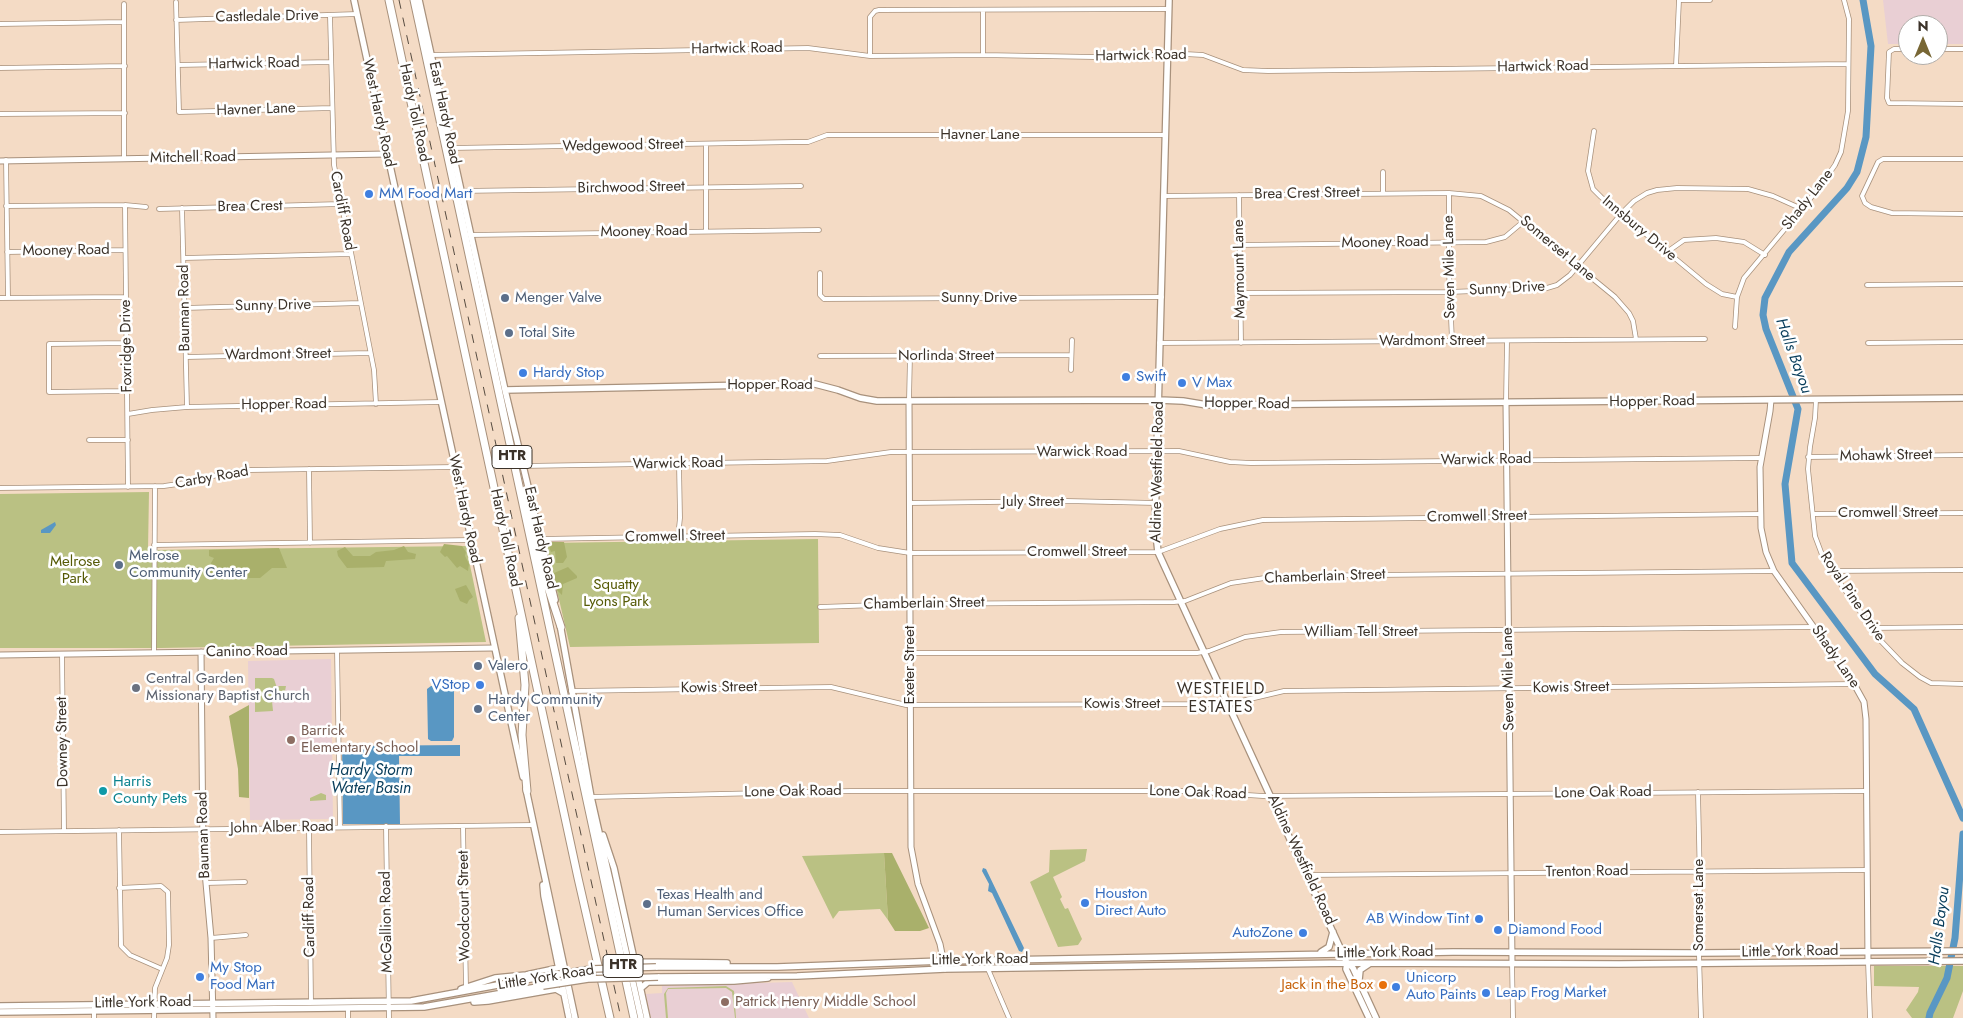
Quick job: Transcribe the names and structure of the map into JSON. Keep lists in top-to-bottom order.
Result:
{
  "streets": {
    "highway": ["Hardy Toll Road", "HTR"],
    "main road": [
      "West Hardy Road",
      "East Hardy Road",
      "Hopper Road",
      "Aldine Westfield Road",
      "Little York Road"
    ],
    "street": [
      "Castledale Drive",
      "Hartwick Road",
      "Havner Lane",
      "Wedgewood Street",
      "Mitchell Road",
      "Birchwood Street",
      "Brea Crest Street",
      "Shady Lane",
      "Brea Crest",
      "Cardiff Road",
      "Innsbury Drive",
      "Mooney Road",
      "Somerset Lane",
      "Seven Mile Lane",
      "Maymount Lane",
      "Sunny Drive",
      "Bauman Road",
      "Wardmont Street",
      "Foxridge Drive",
      "Norlinda Street",
      "Warwick Road",
      "Mohawk Street",
      "Carby Road",
      "July Street",
      "Cromwell Street",
      "Chamberlain Street",
      "Royal Pine Drive",
      "William Tell Street",
      "Canino Road",
      "Exeter Street",
      "Kowis Street",
      "Downey Street",
      "Lone Oak Road",
      "John Alber Road",
      "Trenton Road",
      "Woodcourt Street",
      "McGallion Road"
    ]
  },
  "crossings": [
    ["Castledale Drive", "West Hardy Road"],
    ["Castledale Drive", "Cardiff Road"],
    ["Hartwick Road", "Havner Lane"],
    ["Hartwick Road", "East Hardy Road"],
    ["Hartwick Road", "Shady Lane"],
    ["Hartwick Road", "Cardiff Road"],
    ["Hartwick Road", "Aldine Westfield Road"],
    ["Havner Lane", "Wedgewood Street"],
    ["Havner Lane", "Cardiff Road"],
    ["Havner Lane", "Aldine Westfield Road"],
    ["West Hardy Road", "Mitchell Road"],
    ["West Hardy Road", "Hopper Road"],
    ["West Hardy Road", "Carby Road"],
    ["West Hardy Road", "Canino Road"],
    ["West Hardy Road", "John Alber Road"],
    ["West Hardy Road", "Little York Road"],
    ["Hardy Toll Road", "East Hardy Road"],
    ["East Hardy Road", "Wedgewood Street"],
    ["East Hardy Road", "Birchwood Street"],
    ["East Hardy Road", "Mooney Road"],
    ["East Hardy Road", "Hopper Road"],
    ["East Hardy Road", "Warwick Road"],
    ["East Hardy Road", "Cromwell Street"],
    ["East Hardy Road", "Kowis Street"],
    ["East Hardy Road", "Lone Oak Road"],
    ["East Hardy Road", "Little York Road"],
    ["Mitchell Road", "Cardiff Road"],
    ["Brea Crest Street", "Somerset Lane"],
    ["Brea Crest Street", "Seven Mile Lane"],
    ["Brea Crest Street", "Maymount Lane"],
    ["Brea Crest Street", "Aldine Westfield Road"],
    ["Shady Lane", "Innsbury Drive"],
    ["Shady Lane", "Hopper Road"],
    ["Shady Lane", "Warwick Road"],
    ["Shady Lane", "Cromwell Street"],
    ["Shady Lane", "Chamberlain Street"],
    ["Shady Lane", "William Tell Street"],
    ["Shady Lane", "Kowis Street"],
    ["Shady Lane", "Lone Oak Road"],
    ["Shady Lane", "Trenton Road"],
    ["Shady Lane", "Little York Road"],
    ["Brea Crest", "Cardiff Road"],
    ["Brea Crest", "Bauman Road"],
    ["Cardiff Road", "Sunny Drive"],
    ["Cardiff Road", "Wardmont Street"],
    ["Cardiff Road", "Hopper Road"],
    ["Cardiff Road", "John Alber Road"],
    ["Cardiff Road", "Little York Road"],
    ["Innsbury Drive", "Sunny Drive"],
    ["Mooney Road", "Somerset Lane"],
    ["Mooney Road", "Seven Mile Lane"],
    ["Mooney Road", "Maymount Lane"],
    ["Mooney Road", "Foxridge Drive"],
    ["Somerset Lane", "Seven Mile Lane"],
    ["Somerset Lane", "Sunny Drive"],
    ["Somerset Lane", "Wardmont Street"],
    ["Somerset Lane", "Lone Oak Road"],
    ["Somerset Lane", "Trenton Road"],
    ["Somerset Lane", "Little York Road"],
    ["Seven Mile Lane", "Sunny Drive"],
    ["Seven Mile Lane", "Wardmont Street"],
    ["Seven Mile Lane", "Hopper Road"],
    ["Seven Mile Lane", "Warwick Road"],
    ["Seven Mile Lane", "Cromwell Street"],
    ["Seven Mile Lane", "Chamberlain Street"],
    ["Seven Mile Lane", "William Tell Street"],
    ["Seven Mile Lane", "Kowis Street"],
    ["Seven Mile Lane", "Lone Oak Road"],
    ["Seven Mile Lane", "Trenton Road"],
    ["Seven Mile Lane", "Little York Road"],
    ["Maymount Lane", "Sunny Drive"],
    ["Maymount Lane", "Wardmont Street"],
    ["Sunny Drive", "Bauman Road"],
    ["Sunny Drive", "Aldine Westfield Road"],
    ["Bauman Road", "Wardmont Street"],
    ["Bauman Road", "Hopper Road"],
    ["Bauman Road", "Canino Road"],
    ["Bauman Road", "John Alber Road"],
    ["Bauman Road", "Little York Road"],
    ["Wardmont Street", "Aldine Westfield Road"],
    ["Foxridge Drive", "Hopper Road"],
    ["Foxridge Drive", "Carby Road"],
    ["Norlinda Street", "Exeter Street"],
    ["Hopper Road", "Aldine Westfield Road"],
    ["Hopper Road", "Royal Pine Drive"],
    ["Hopper Road", "Exeter Street"],
    ["Warwick Road", "Aldine Westfield Road"],
    ["Warwick Road", "Exeter Street"],
    ["Mohawk Street", "Royal Pine Drive"],
    ["Aldine Westfield Road", "July Street"],
    ["Aldine Westfield Road", "Cromwell Street"],
    ["Aldine Westfield Road", "Chamberlain Street"],
    ["Aldine Westfield Road", "William Tell Street"],
    ["Aldine Westfield Road", "Kowis Street"],
    ["Aldine Westfield Road", "Lone Oak Road"],
    ["Aldine Westfield Road", "Trenton Road"],
    ["Aldine Westfield Road", "Little York Road"],
    ["July Street", "Exeter Street"],
    ["Cromwell Street", "Royal Pine Drive"],
    ["Cromwell Street", "Exeter Street"],
    ["Chamberlain Street", "Exeter Street"],
    ["William Tell Street", "Exeter Street"],
    ["Canino Road", "Downey Street"],
    ["Exeter Street", "Kowis Street"],
    ["Exeter Street", "Lone Oak Road"],
    ["Exeter Street", "Little York Road"],
    ["Downey Street", "John Alber Road"],
    ["John Alber Road", "Woodcourt Street"],
    ["John Alber Road", "McGallion Road"],
    ["McGallion Road", "Little York Road"]
  ],
  "districts": ["WESTFIELD ESTATES"],
  "water": ["Halls Bayou", "Hardy Storm Water Basin"],
  "parks": ["Melrose Park", "Squatty Lyons Park"],
  "places": [
    "MM Food Mart",
    "Menger Valve",
    "Total Site",
    "Hardy Stop",
    "Swift",
    "V Max",
    "Melrose Community Center",
    "Valero",
    "VStop",
    "Central Garden Missionary Baptist Church",
    "Hardy Community Center",
    "Barrick Elementary School",
    "Harris County Pets",
    "Houston Direct Auto",
    "Texas Health and Human Services Office",
    "AB Window Tint",
    "Diamond Food",
    "AutoZone",
    "My Stop Food Mart",
    "Jack in the Box",
    "Unicorp Auto Paints",
    "Leap Frog Market",
    "Patrick Henry Middle School"
  ],
  "north": "top"
}
